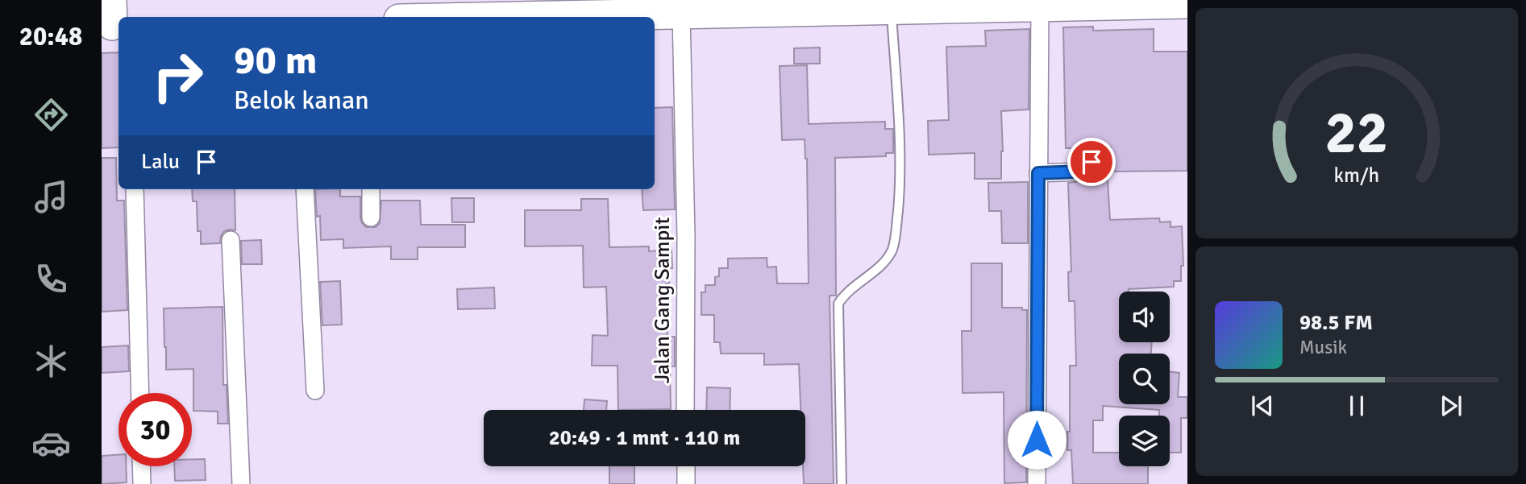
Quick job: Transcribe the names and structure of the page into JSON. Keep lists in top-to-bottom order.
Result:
{
  "streets": {
    "street": ["Jalan Gang Sampit"]
  },
  "page": {
    "tabs": "20:48",
    "turn": ["90 m", "Belok kanan"],
    "then": "Lalu",
    "song": ["98.5 FM", "Musik"],
    "limit": "30",
    "trip": "20:49 · 1 mnt · 110 m",
    "gauge": ["22", "km/h"]
  }
}
